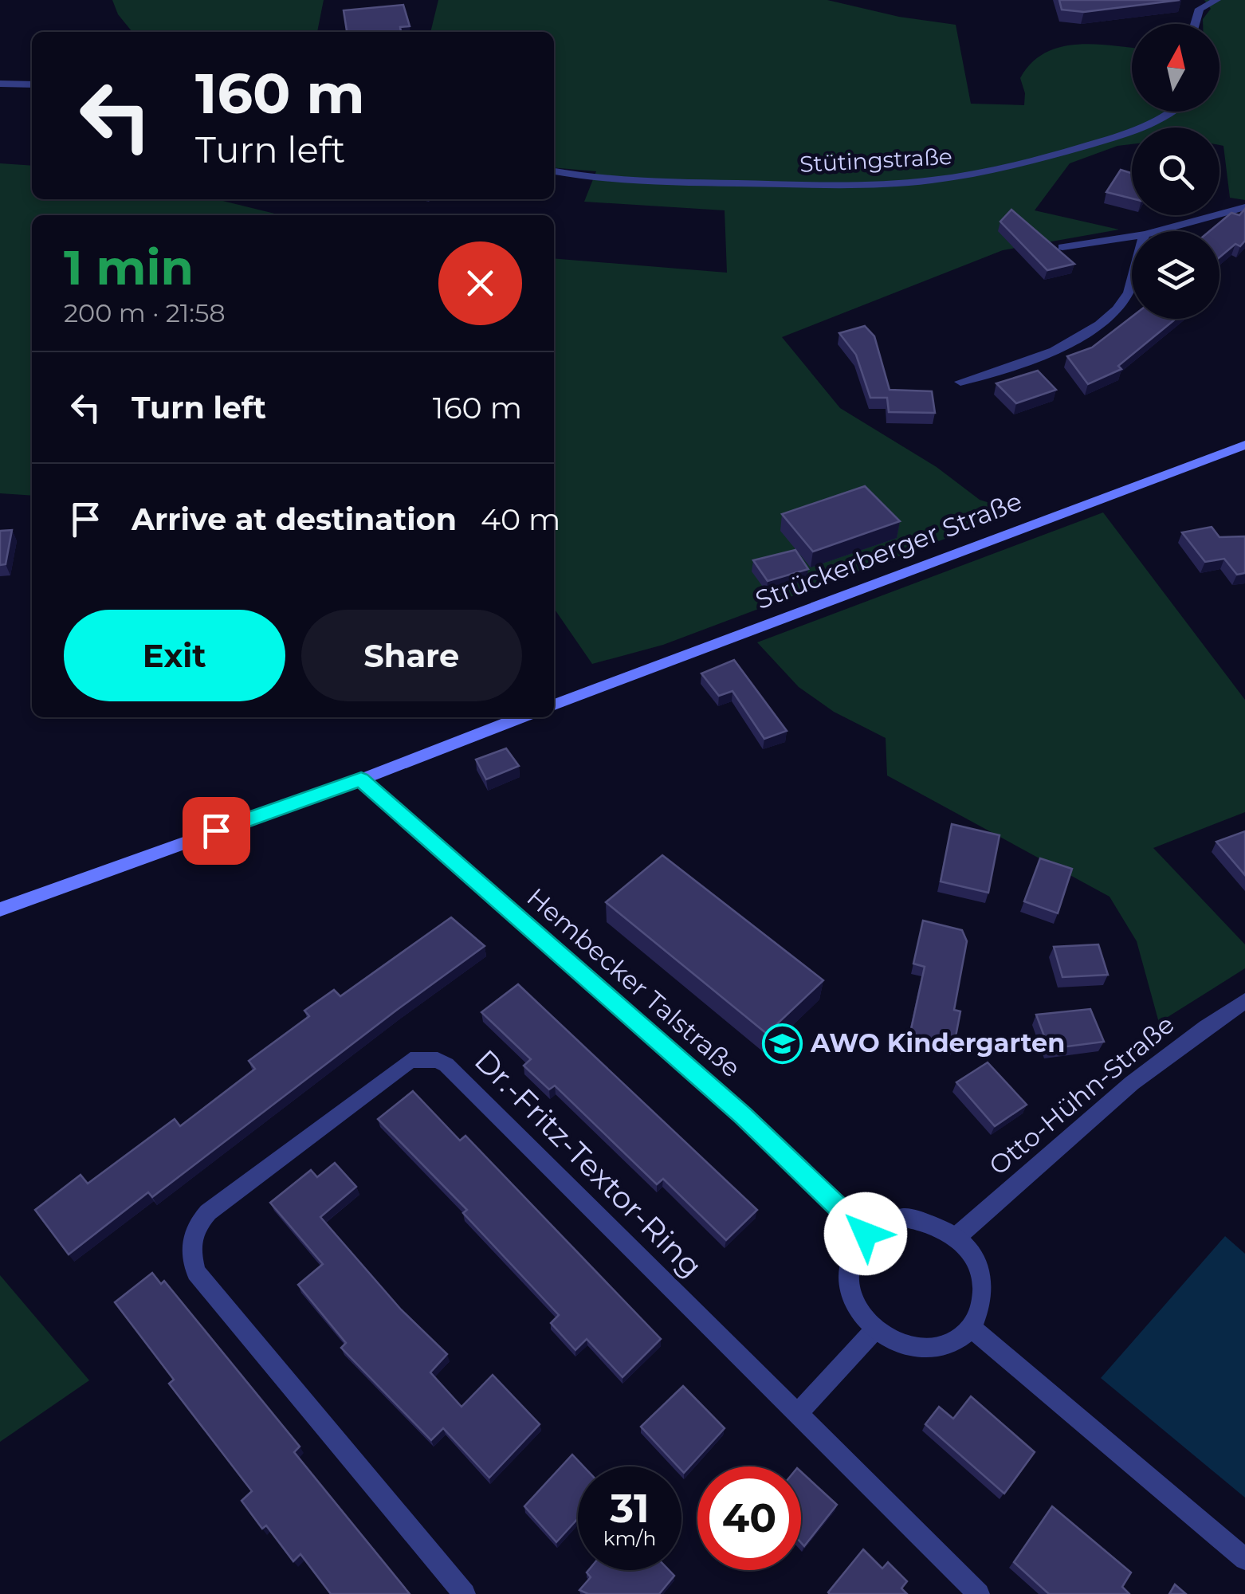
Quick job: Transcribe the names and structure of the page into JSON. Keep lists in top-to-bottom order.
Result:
{
  "streets": {
    "main road": ["Strückerberger Straße"],
    "street": [
      "Stütingstraße",
      "Hembecker Talstraße",
      "Otto-Hühn-Straße",
      "Dr.-Fritz-Textor-Ring"
    ]
  },
  "crossings": [
    ["Hembecker Talstraße", "Otto-Hühn-Straße"]
  ],
  "places": {
    "school or university": ["AWO Kindergarten"]
  },
  "north": "top",
  "page": {
    "turn": ["160 m", "Turn left"],
    "heading": ["1 min", "200 m · 21:58"],
    "list": [
      {
        "name": "Turn left",
        "value": "160 m"
      },
      {
        "name": "Arrive at destination",
        "value": "40 m"
      }
    ],
    "buttons": ["Exit", "Share"],
    "speed": "31 km/h",
    "limit": "40"
  }
}
